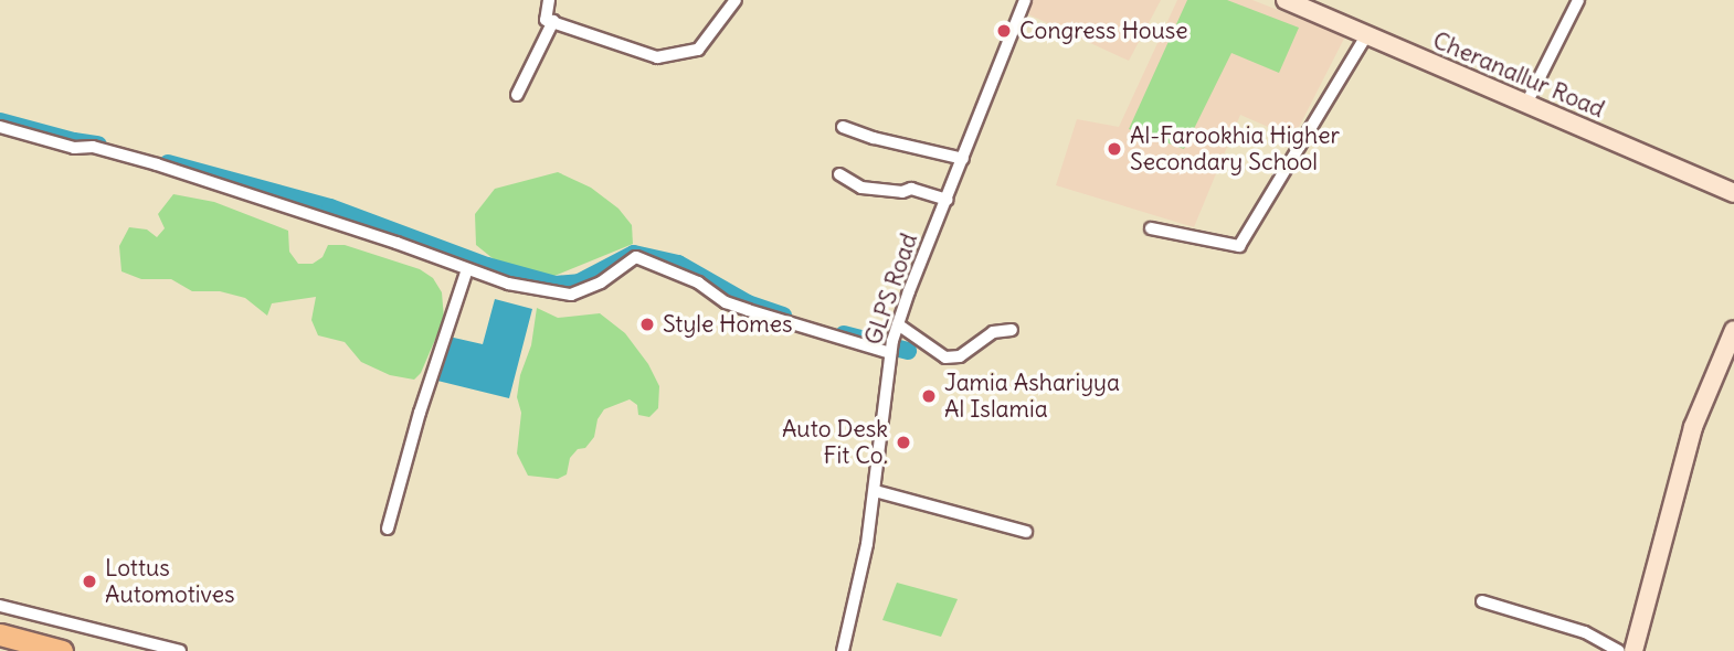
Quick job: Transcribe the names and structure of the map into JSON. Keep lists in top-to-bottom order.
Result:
{
  "streets": {
    "main road": ["Cheranallur Road"],
    "street": ["GLPS Road"]
  },
  "places": [
    "Congress House",
    "Al-Farookhia Higher Secondary School",
    "Style Homes",
    "Jamia Ashariyya Al Islamia",
    "Auto Desk Fit Co.",
    "Lottus Automotives"
  ]
}
